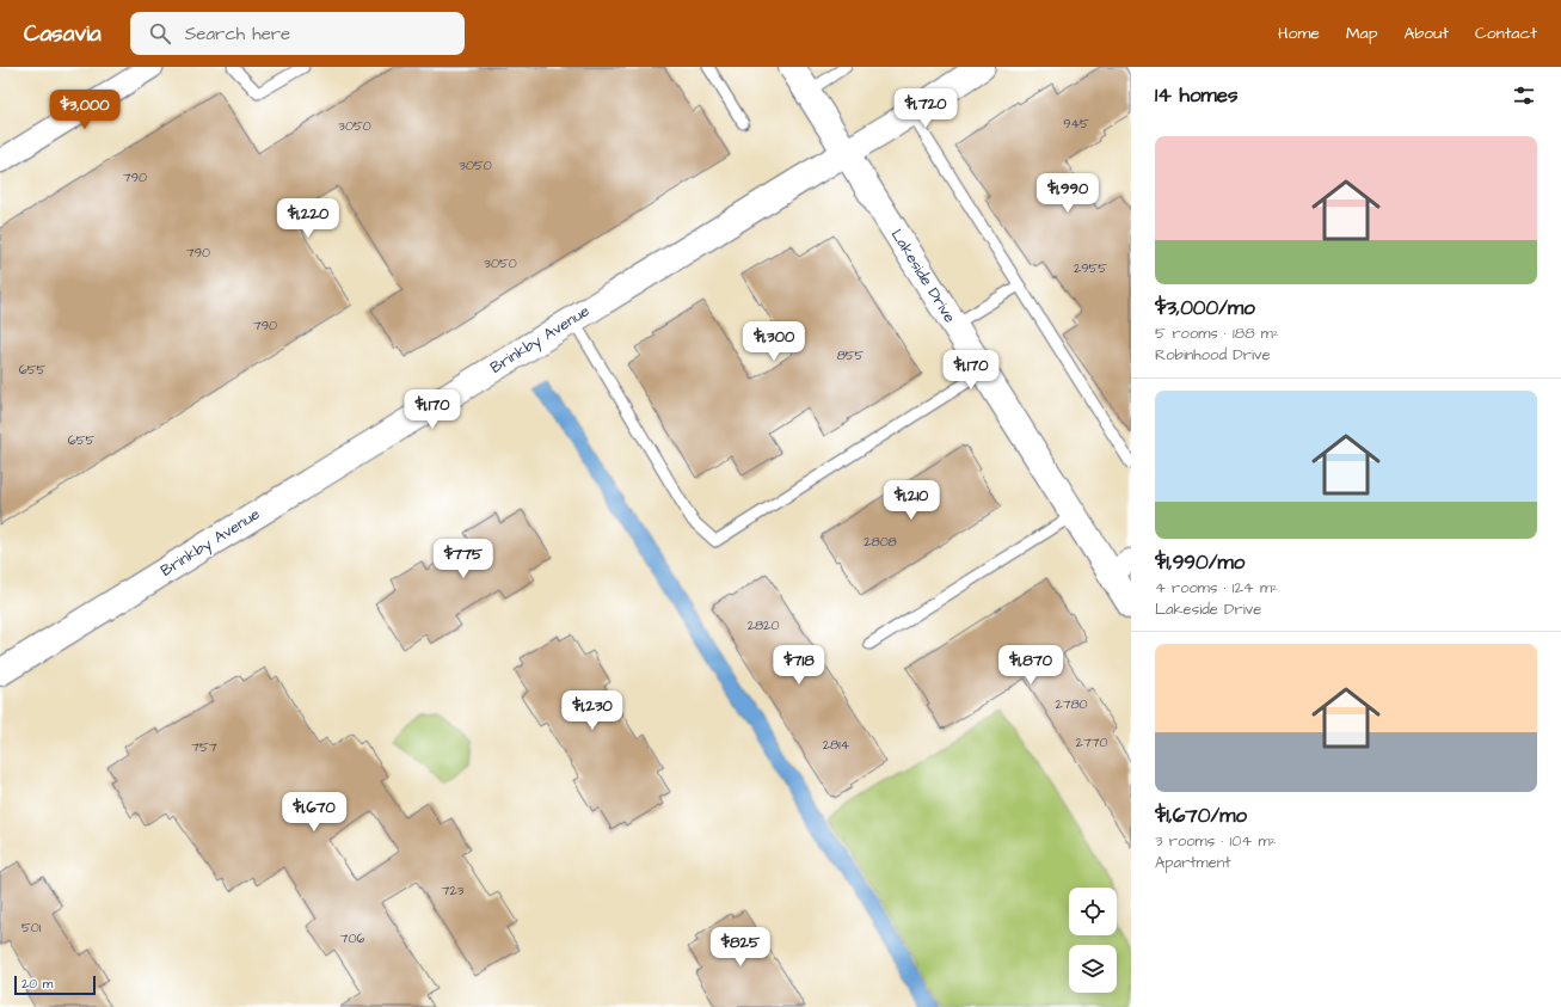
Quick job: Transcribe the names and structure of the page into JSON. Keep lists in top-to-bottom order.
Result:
{
  "streets": {
    "street": ["Lakeside Drive", "Brinkby Avenue"]
  },
  "crossings": [
    ["Lakeside Drive", "Brinkby Avenue"]
  ],
  "house_numbers": [
    "945",
    "3050",
    "3050",
    "790",
    "790",
    "3050",
    "2955",
    "790",
    "855",
    "655",
    "655",
    "2808",
    "2820",
    "2780",
    "2770",
    "2814",
    "757",
    "723",
    "501",
    "706"
  ],
  "scale_bar": "20 m",
  "page": {
    "header": "Casavia",
    "search": "Search here",
    "nav": [
      "Home",
      "Map",
      "About",
      "Contact"
    ],
    "heading": "14 homes",
    "price": [
      "$1,720",
      "$3,000",
      "$1,990",
      "$1,220",
      "$1,300",
      "$1,170",
      "$1,170",
      "$1,210",
      "$775",
      "$718",
      "$1,870",
      "$1,230",
      "$1,670",
      "$825"
    ],
    "list": [
      {
        "name": "$3,000/mo",
        "note": "5 rooms · 188 m² · Robinhood Drive"
      },
      {
        "name": "$1,990/mo",
        "note": "4 rooms · 124 m² · Lakeside Drive"
      },
      {
        "name": "$1,670/mo",
        "note": "3 rooms · 104 m² · Apartment"
      }
    ],
    "scale": "20 m"
  }
}
